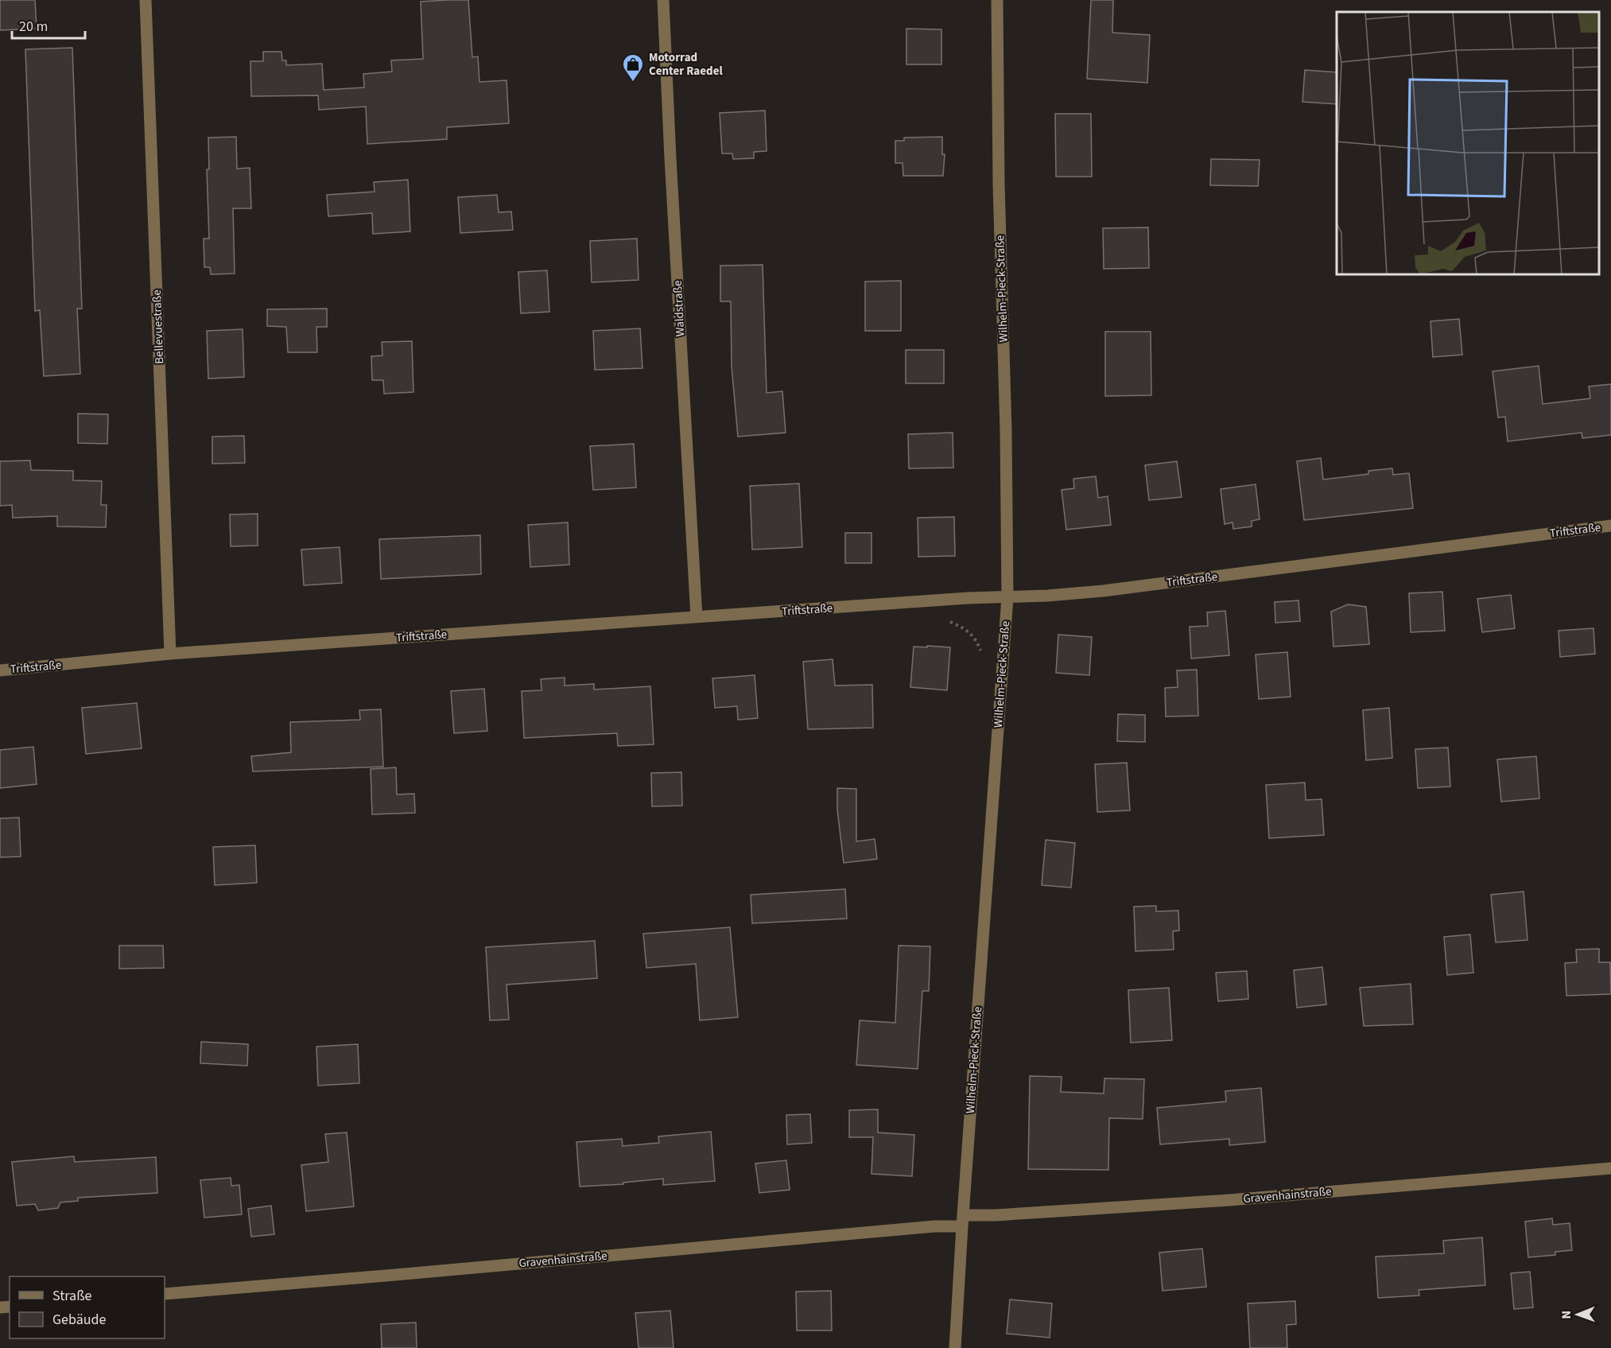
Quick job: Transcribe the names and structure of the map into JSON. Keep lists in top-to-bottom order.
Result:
{
  "streets": {
    "street": [
      "Wilhelm-Pieck-Straße",
      "Waldstraße",
      "Bellevuestraße",
      "Triftstraße",
      "Gravenhainstraße"
    ]
  },
  "crossings": [
    ["Wilhelm-Pieck-Straße", "Triftstraße"],
    ["Wilhelm-Pieck-Straße", "Gravenhainstraße"],
    ["Waldstraße", "Triftstraße"],
    ["Bellevuestraße", "Triftstraße"]
  ],
  "places": {
    "shop": ["Motorrad Center Raedel"]
  },
  "legend": ["Straße", "Gebäude"],
  "scale_bar": "20 m",
  "north": "left"
}
